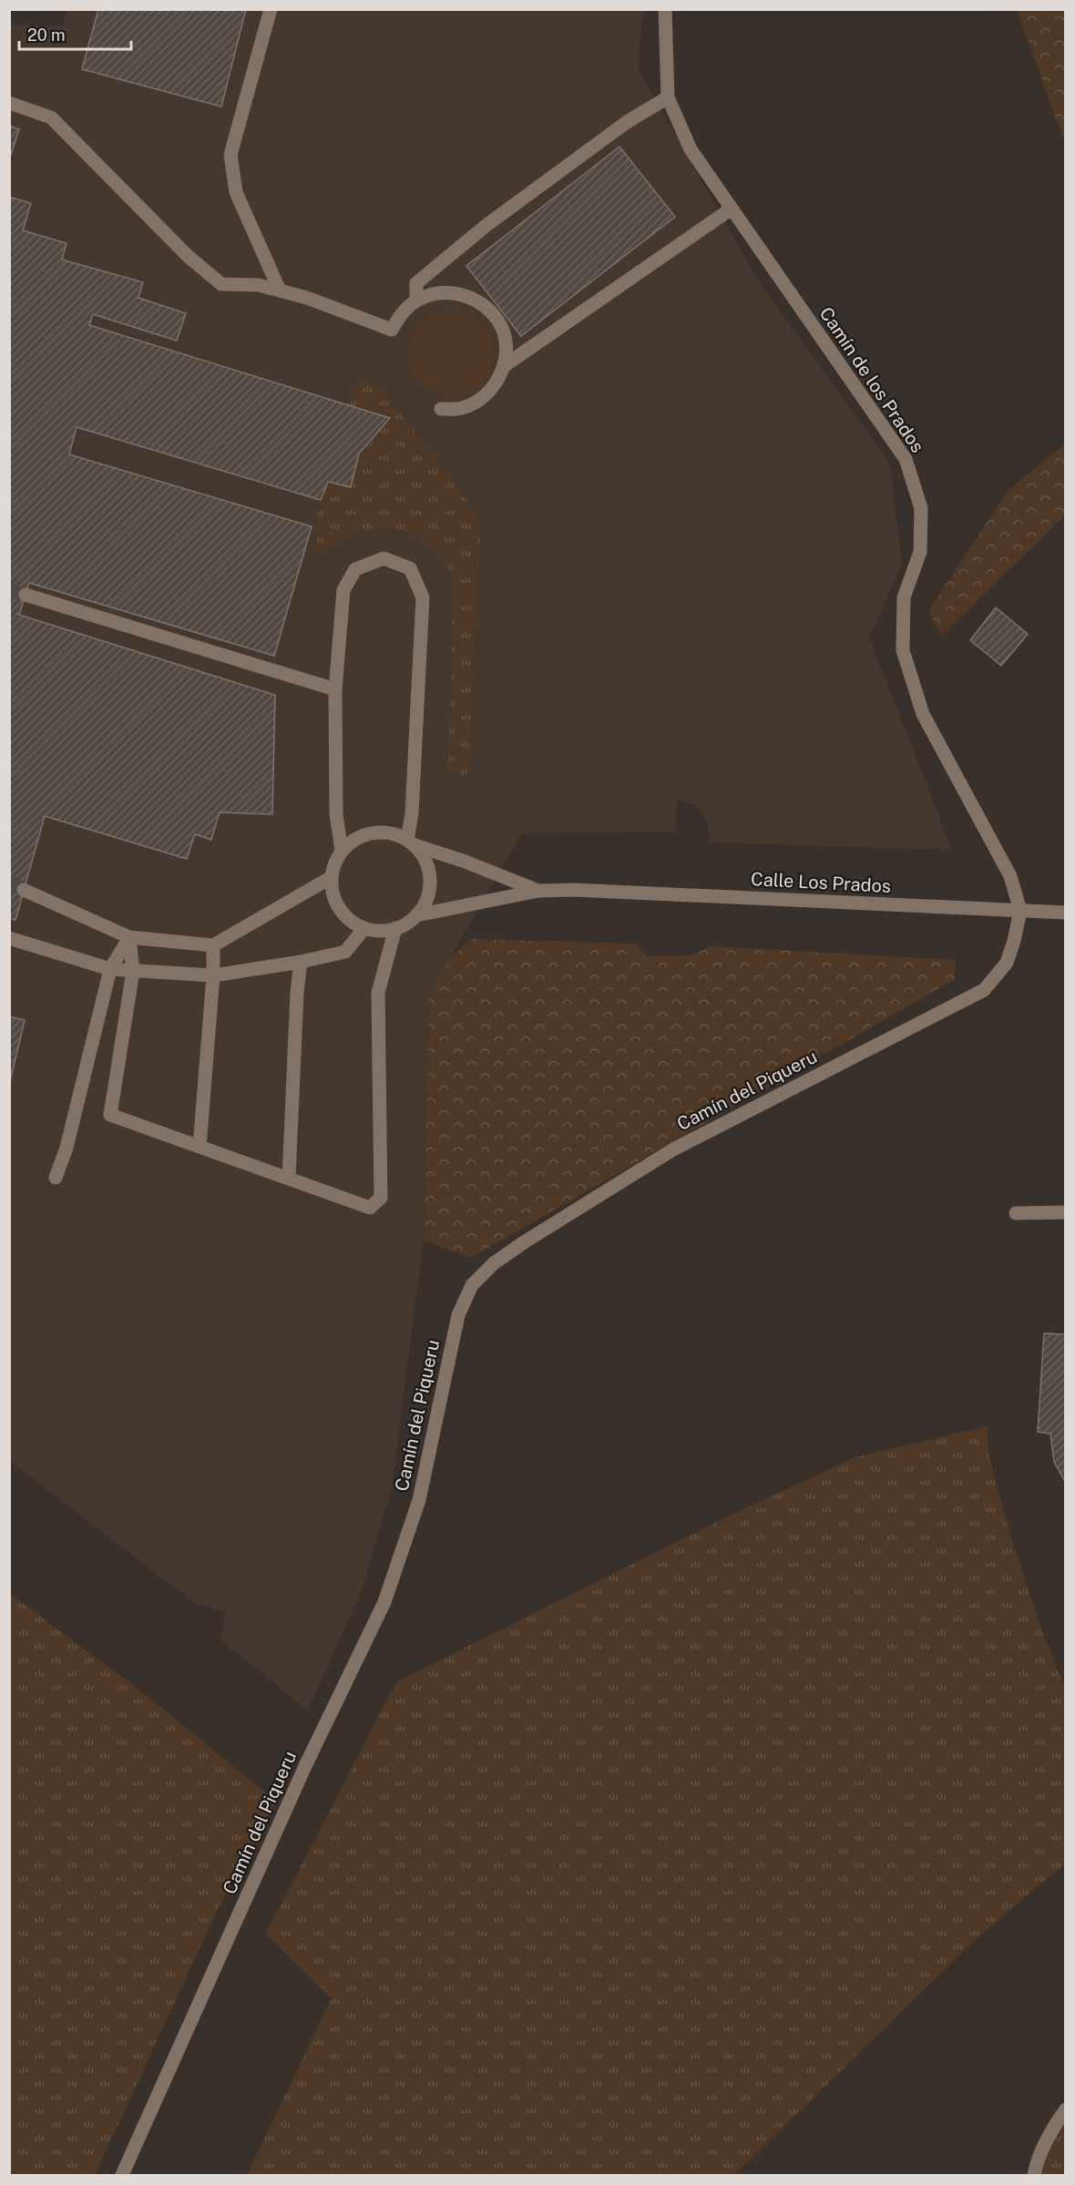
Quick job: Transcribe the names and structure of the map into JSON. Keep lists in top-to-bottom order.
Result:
{
  "streets": {
    "street": ["Camín de los Prados", "Calle Los Prados", "Camín del Piqueru"]
  },
  "crossings": [
    ["Camín de los Prados", "Calle Los Prados"],
    ["Camín de los Prados", "Camín del Piqueru"],
    ["Calle Los Prados", "Camín del Piqueru"]
  ],
  "scale_bar": "20 m"
}
